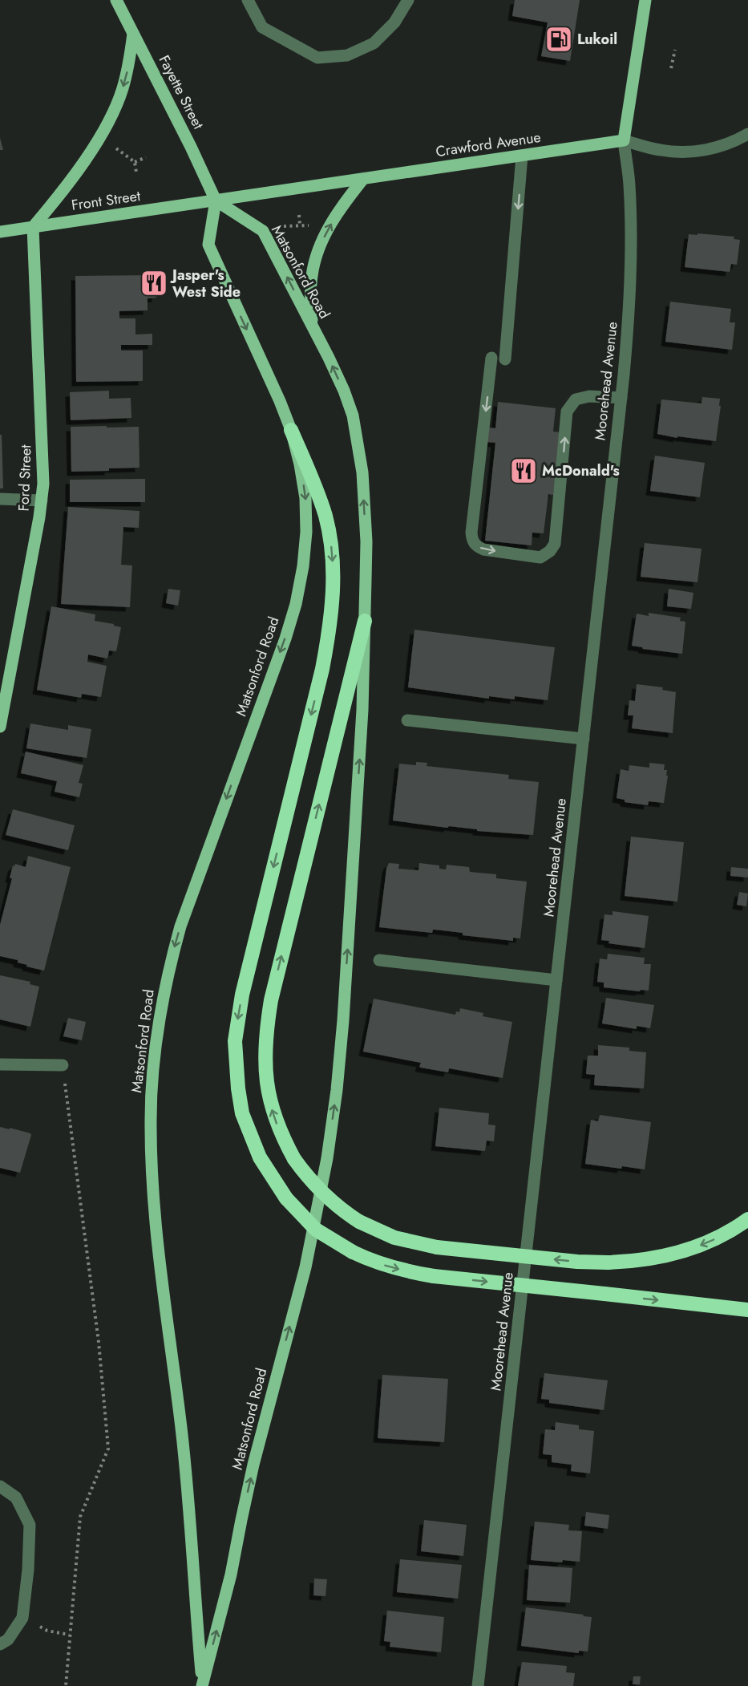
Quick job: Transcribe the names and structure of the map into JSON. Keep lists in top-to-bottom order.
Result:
{
  "streets": {
    "main road": [
      "Fayette Street",
      "Crawford Avenue",
      "Front Street",
      "Matsonford Road",
      "Ford Street"
    ],
    "street": ["Moorehead Avenue"]
  },
  "crossings": [
    ["Fayette Street", "Crawford Avenue"],
    ["Fayette Street", "Front Street"],
    ["Fayette Street", "Matsonford Road"],
    ["Crawford Avenue", "Front Street"],
    ["Crawford Avenue", "Matsonford Road"],
    ["Crawford Avenue", "Moorehead Avenue"],
    ["Front Street", "Matsonford Road"],
    ["Front Street", "Ford Street"]
  ],
  "places": {
    "fuel station": ["Lukoil"],
    "restaurant": ["Jasper's West Side", "McDonald's"]
  }
}
